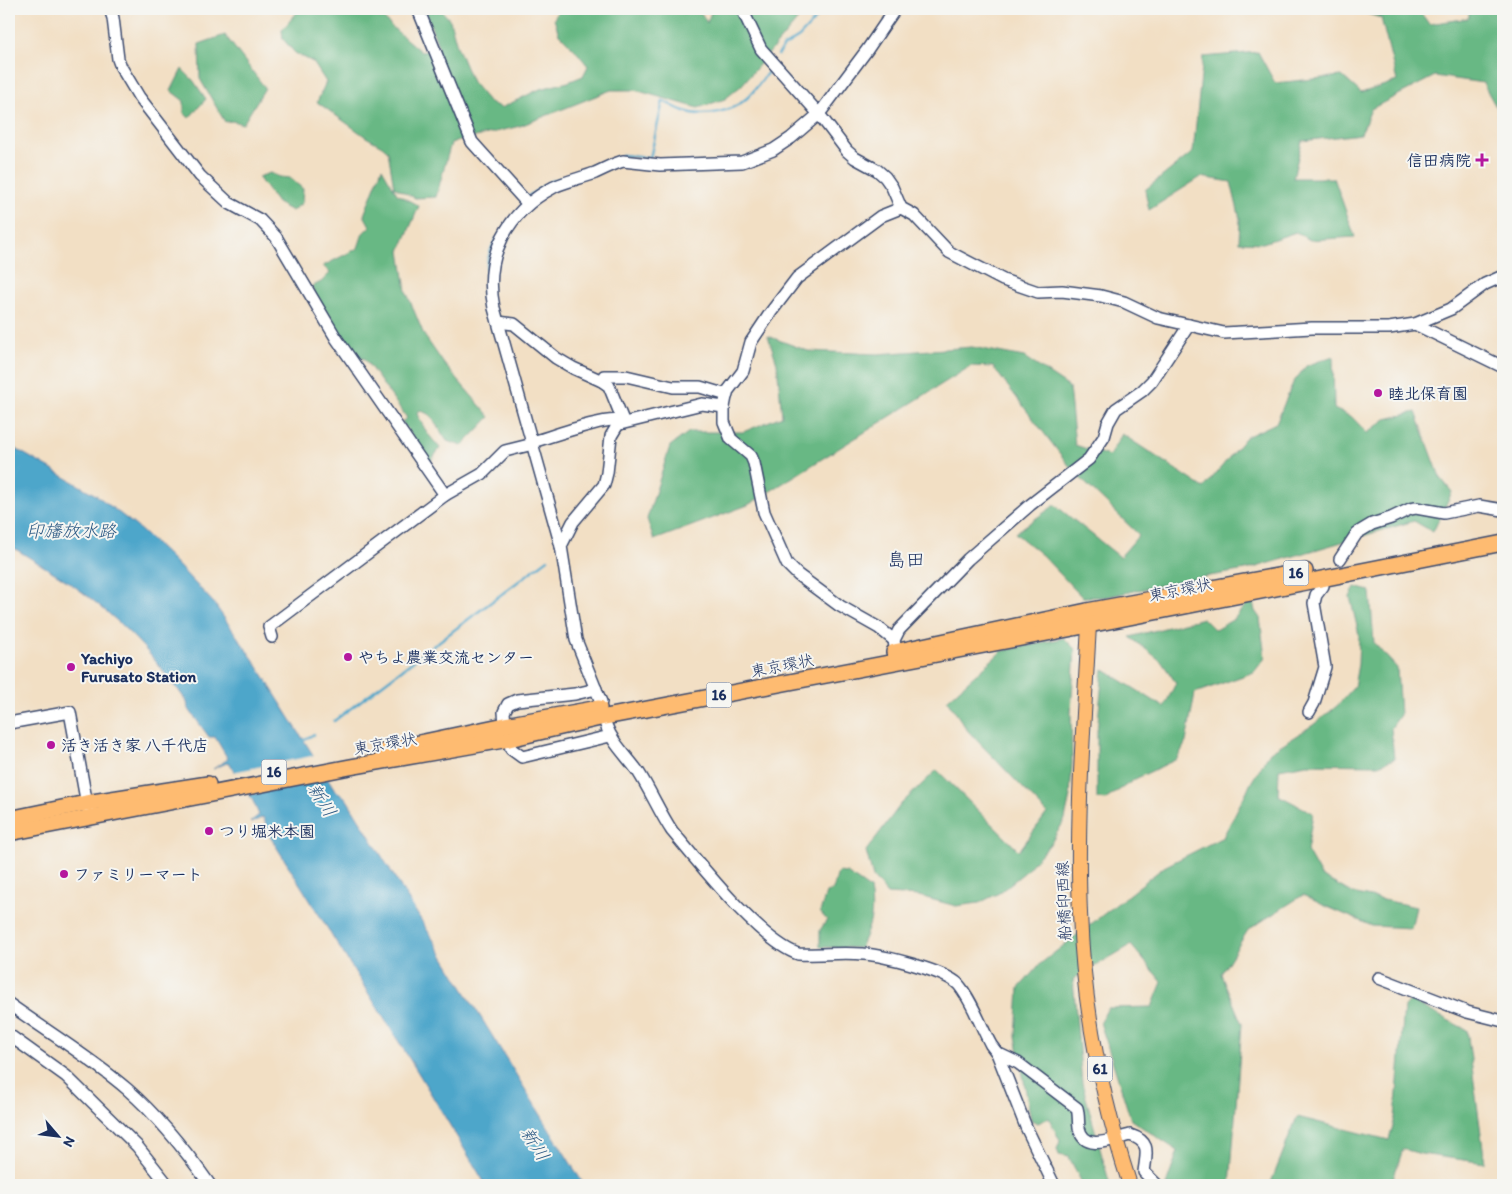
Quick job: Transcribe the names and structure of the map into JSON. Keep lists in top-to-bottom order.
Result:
{
  "streets": {
    "highway": ["16", "東京環状"],
    "main road": ["船橋印西線", "61"]
  },
  "crossings": [
    ["東京環状", "船橋印西線"]
  ],
  "districts": ["島田"],
  "water": ["印旛放水路", "新川"],
  "places": {
    "health": ["信田病院"],
    "other": [
      "睦北保育園",
      "やちよ農業交流センター",
      "Yachiyo Furusato Station",
      "活き活き家 八千代店",
      "つり堀米本園",
      "ファミリーマート"
    ]
  },
  "north": "bottom right"
}
